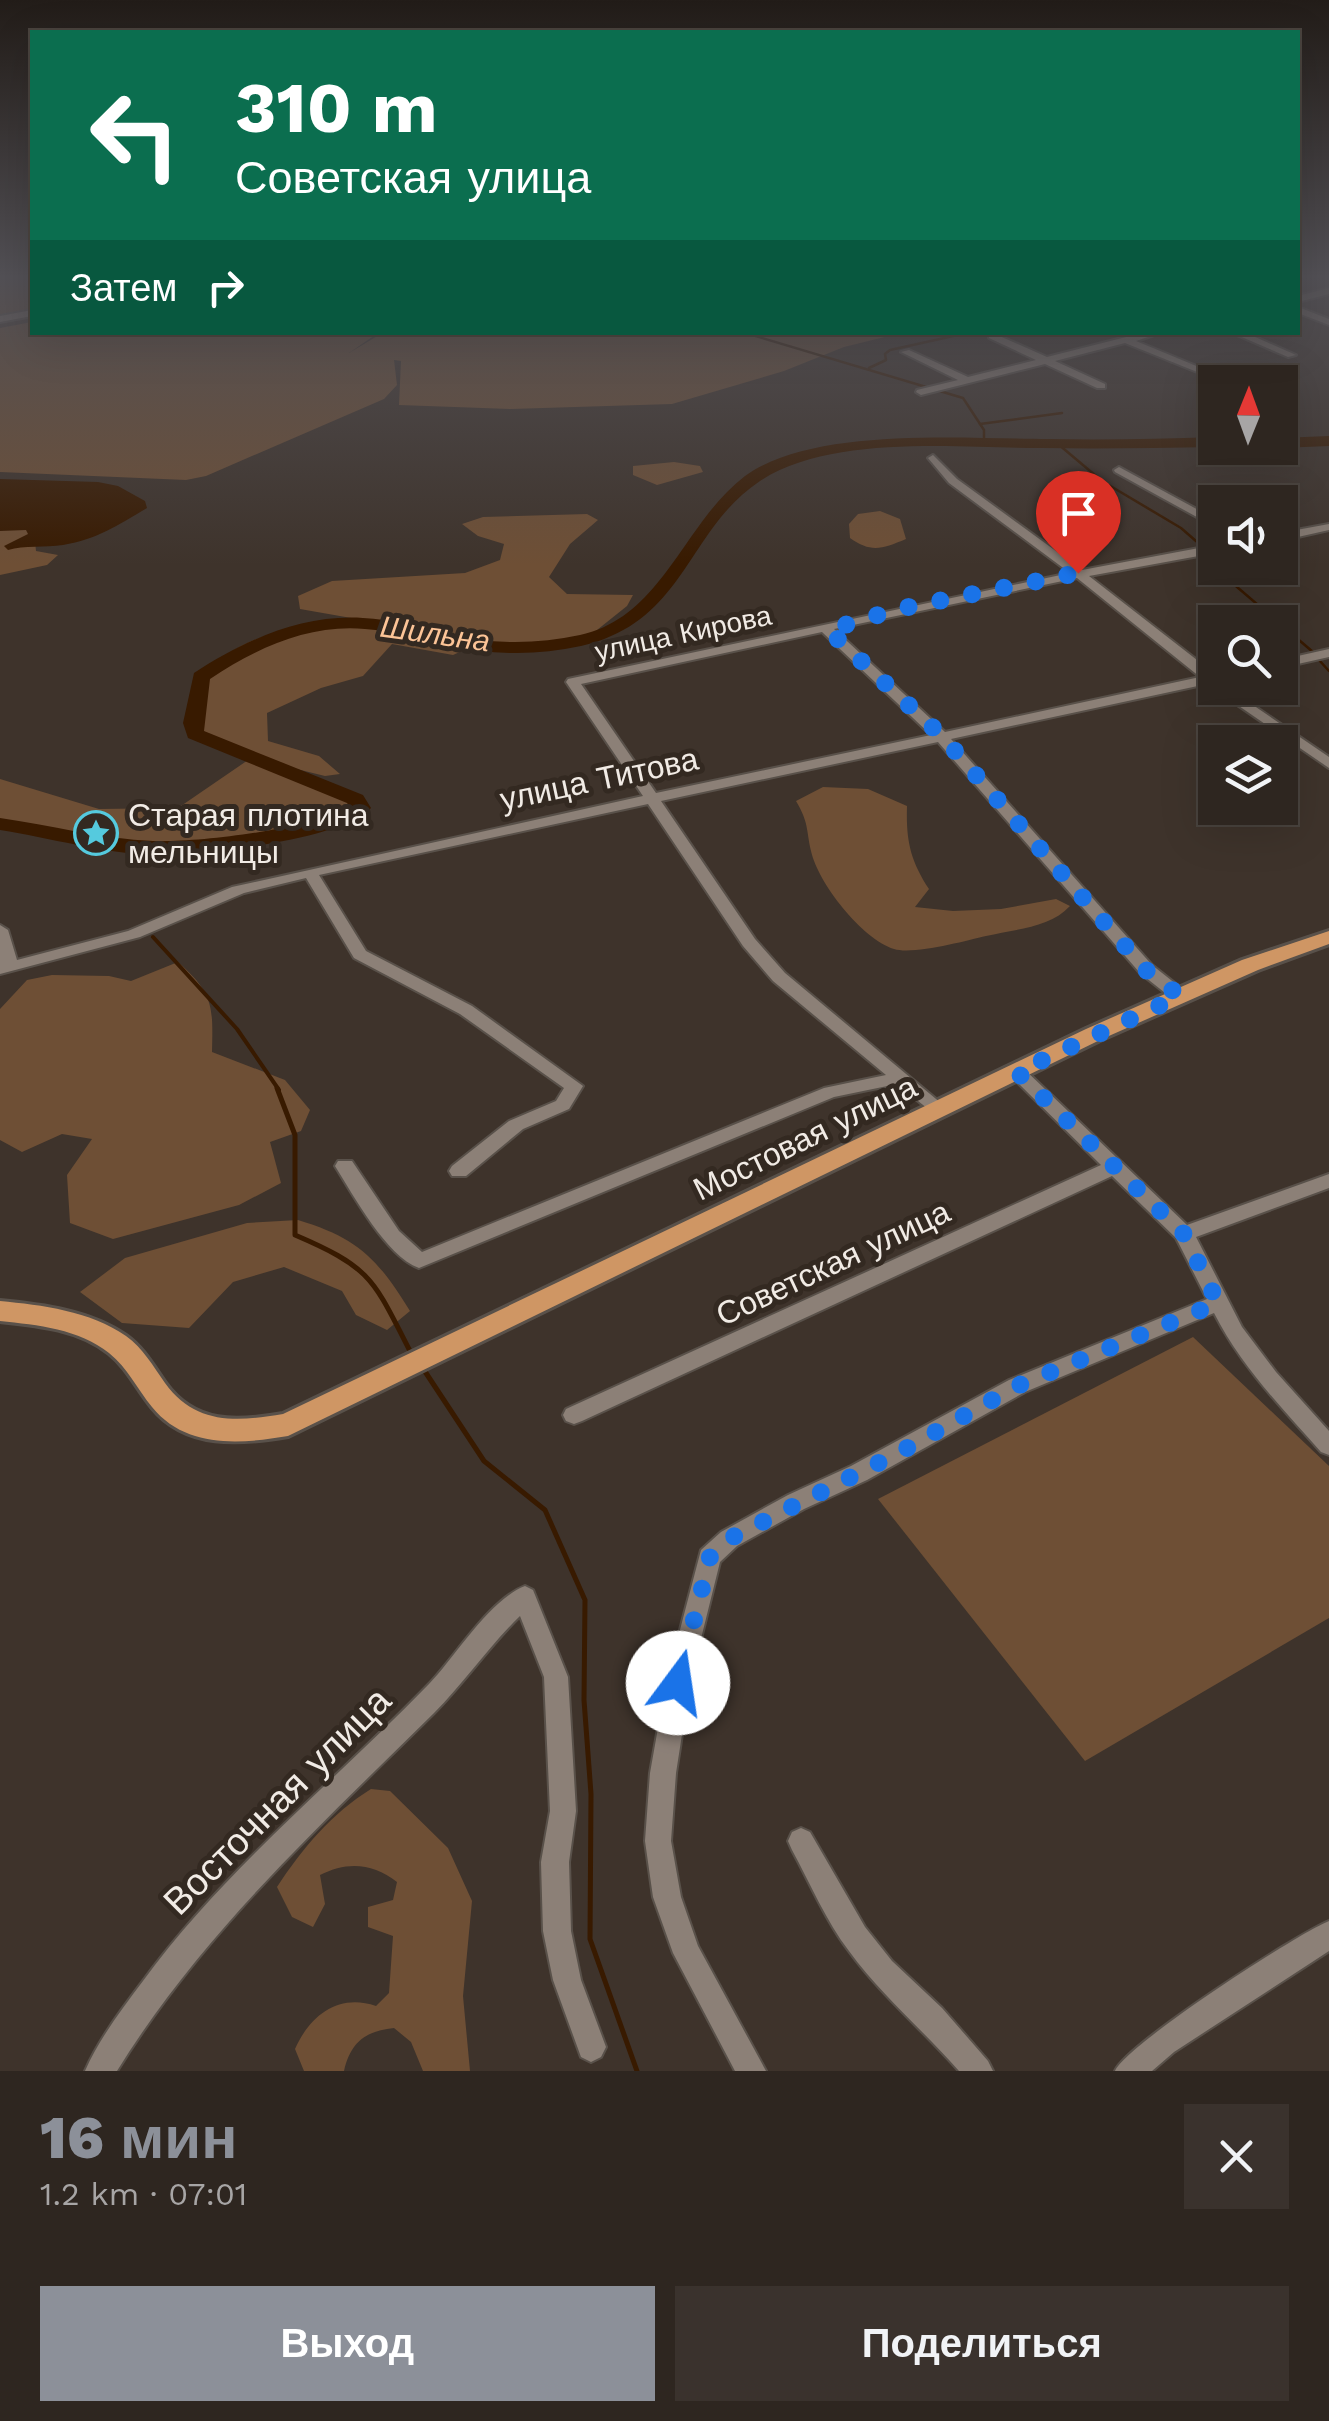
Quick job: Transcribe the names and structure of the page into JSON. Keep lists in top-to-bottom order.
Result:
{
  "streets": {
    "main road": ["Мостовая улица"],
    "street": [
      "улица Кирова",
      "улица Титова",
      "Советская улица",
      "Восточная улица"
    ]
  },
  "crossings": [
    ["улица Кирова", "улица Титова"]
  ],
  "water": ["Шильна"],
  "places": {
    "place": ["Старая плотина мельницы"]
  },
  "north": "top",
  "page": {
    "turn": ["310 m", "Советская улица"],
    "then": "Затем",
    "heading": ["16 мин", "1.2 km · 07:01"],
    "buttons": ["Выход", "Поделиться"]
  }
}
